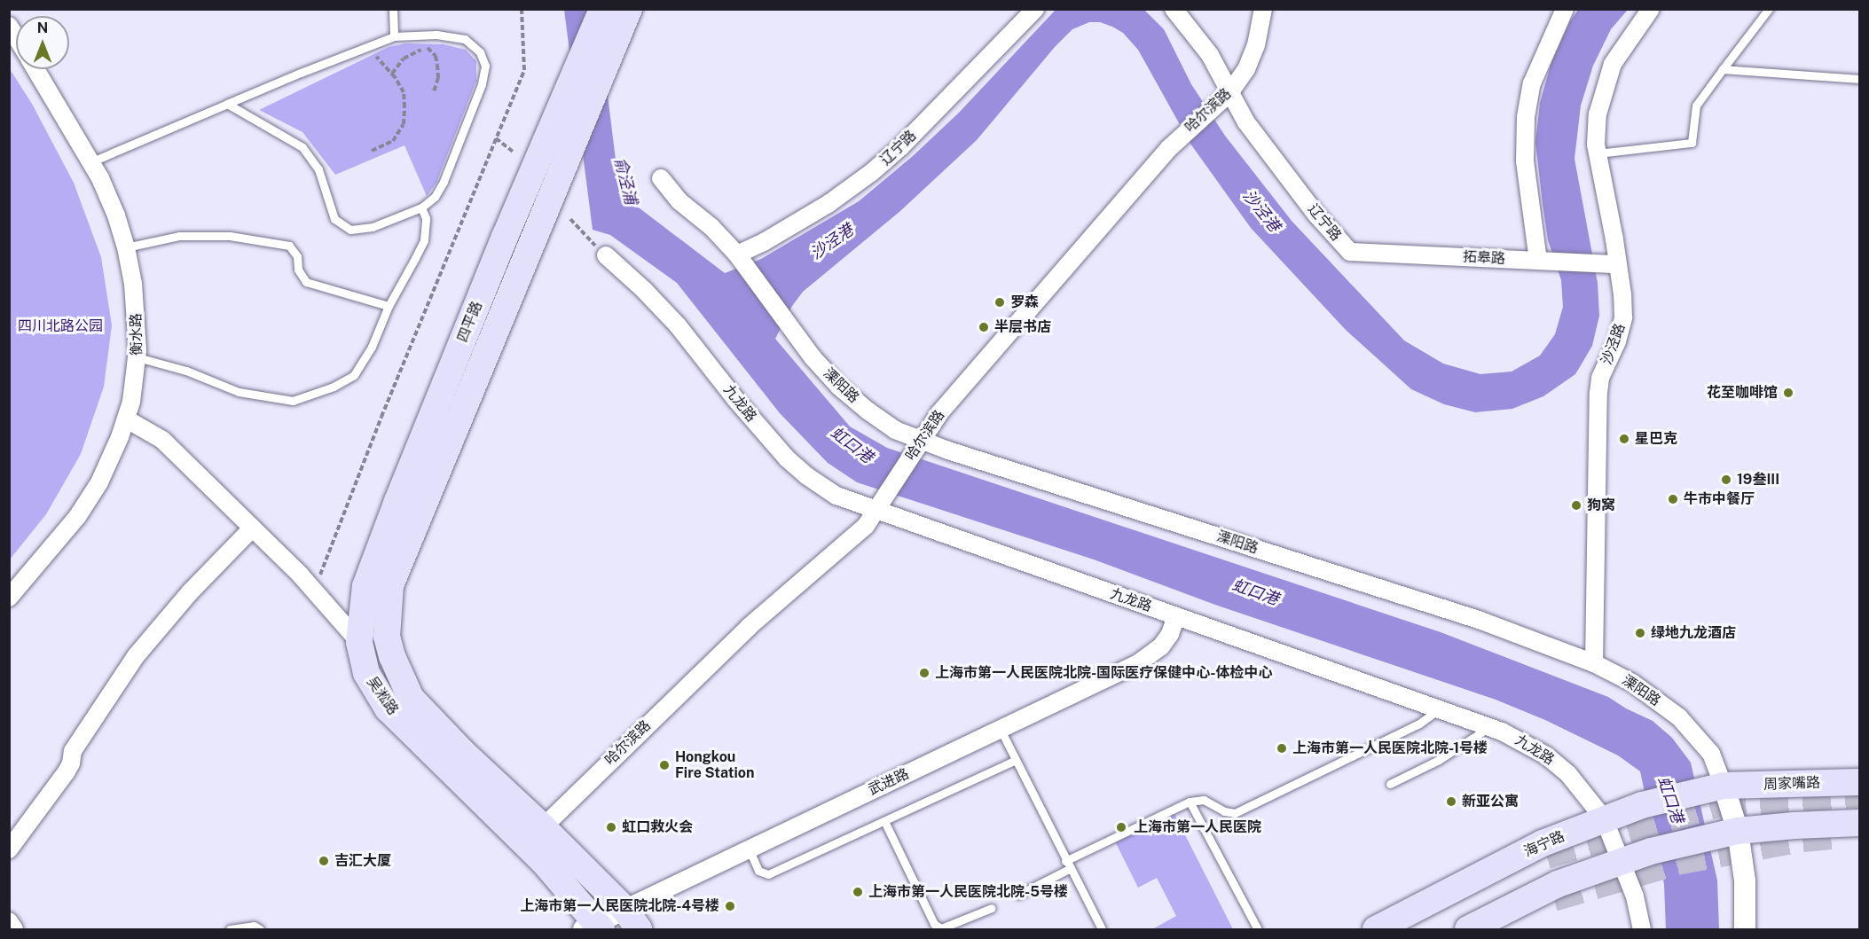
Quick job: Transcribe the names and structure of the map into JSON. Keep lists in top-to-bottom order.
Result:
{
  "streets": {
    "main road": [
      "四平路",
      "吴淞路",
      "周家嘴路",
      "海宁路"
    ],
    "street": [
      "哈尔滨路",
      "辽宁路",
      "拓皋路",
      "衡水路",
      "沙泾路",
      "溧阳路",
      "九龙路",
      "武进路"
    ]
  },
  "crossings": [
    ["哈尔滨路", "辽宁路"],
    ["哈尔滨路", "溧阳路"],
    ["哈尔滨路", "九龙路"],
    ["哈尔滨路", "吴淞路"],
    ["辽宁路", "拓皋路"],
    ["辽宁路", "溧阳路"],
    ["拓皋路", "沙泾路"],
    ["四平路", "吴淞路"],
    ["衡水路", "吴淞路"],
    ["沙泾路", "溧阳路"],
    ["溧阳路", "周家嘴路"],
    ["溧阳路", "海宁路"],
    ["九龙路", "武进路"],
    ["九龙路", "海宁路"],
    ["吴淞路", "武进路"],
    ["周家嘴路", "海宁路"]
  ],
  "water": ["俞泾浦", "沙泾港", "虹口港"],
  "parks": ["四川北路公园"],
  "places": [
    "罗森",
    "半层书店",
    "花至咖啡馆",
    "星巴克",
    "19叁III",
    "牛市中餐厅",
    "狗窝",
    "绿地九龙酒店",
    "上海市第一人民医院北院-国际医疗保健中心-体检中心",
    "上海市第一人民医院北院-1号楼",
    "Hongkou Fire Station",
    "新亚公寓",
    "虹口救火会",
    "上海市第一人民医院",
    "吉汇大厦",
    "上海市第一人民医院北院-5号楼",
    "上海市第一人民医院北院-4号楼"
  ],
  "north": "top"
}
